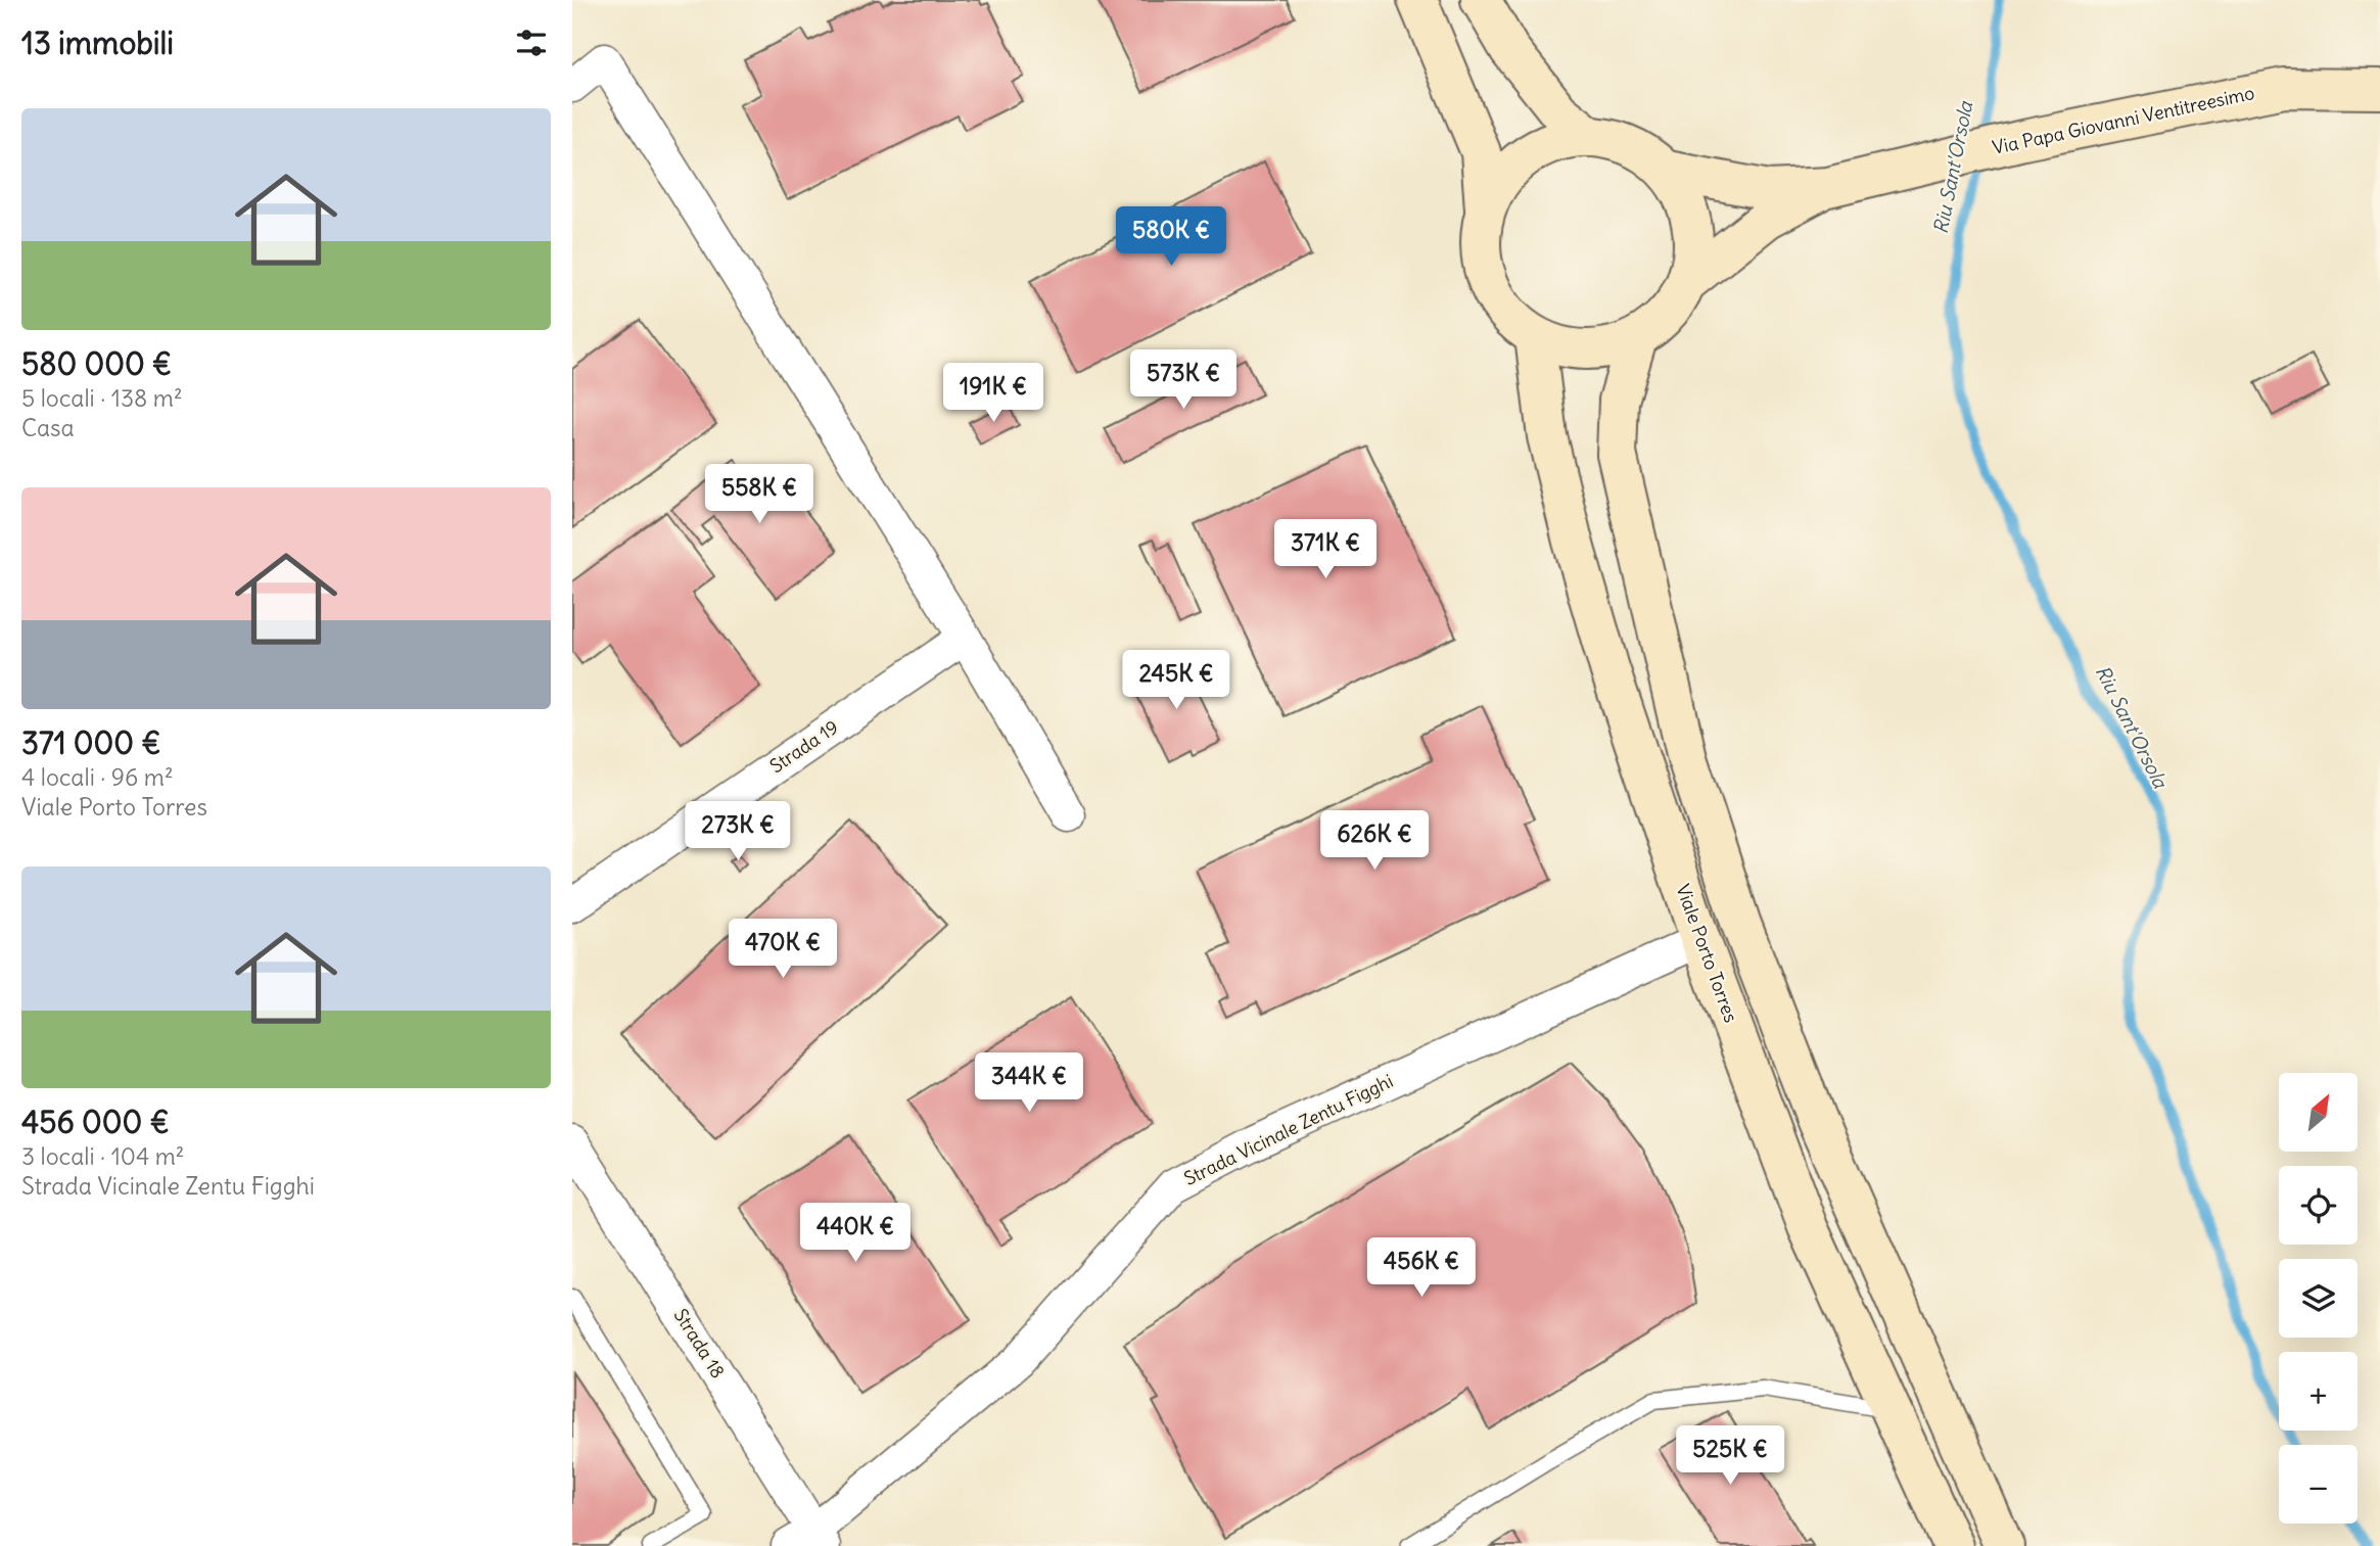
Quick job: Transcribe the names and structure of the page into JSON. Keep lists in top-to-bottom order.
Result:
{
  "streets": {
    "main road": ["Via Papa Giovanni Ventitreesimo", "Viale Porto Torres"],
    "street": ["Strada 19", "Strada Vicinale Zentu Figghi", "Strada 18"]
  },
  "crossings": [
    ["Via Papa Giovanni Ventitreesimo", "Viale Porto Torres"],
    ["Viale Porto Torres", "Strada Vicinale Zentu Figghi"],
    ["Strada Vicinale Zentu Figghi", "Strada 18"]
  ],
  "water": ["Riu Sant'Orsola"],
  "north": "top right",
  "page": {
    "heading": "13 immobili",
    "list": [
      {
        "name": "580 000 €",
        "note": "5 locali · 138 m² · Casa"
      },
      {
        "name": "371 000 €",
        "note": "4 locali · 96 m² · Viale Porto Torres"
      },
      {
        "name": "456 000 €",
        "note": "3 locali · 104 m² · Strada Vicinale Zentu Figghi"
      }
    ],
    "price": [
      "580K €",
      "573K €",
      "191K €",
      "558K €",
      "371K €",
      "245K €",
      "273K €",
      "626K €",
      "470K €",
      "344K €",
      "440K €",
      "456K €",
      "525K €"
    ],
    "map_buttons": ["+", "−"]
  }
}
